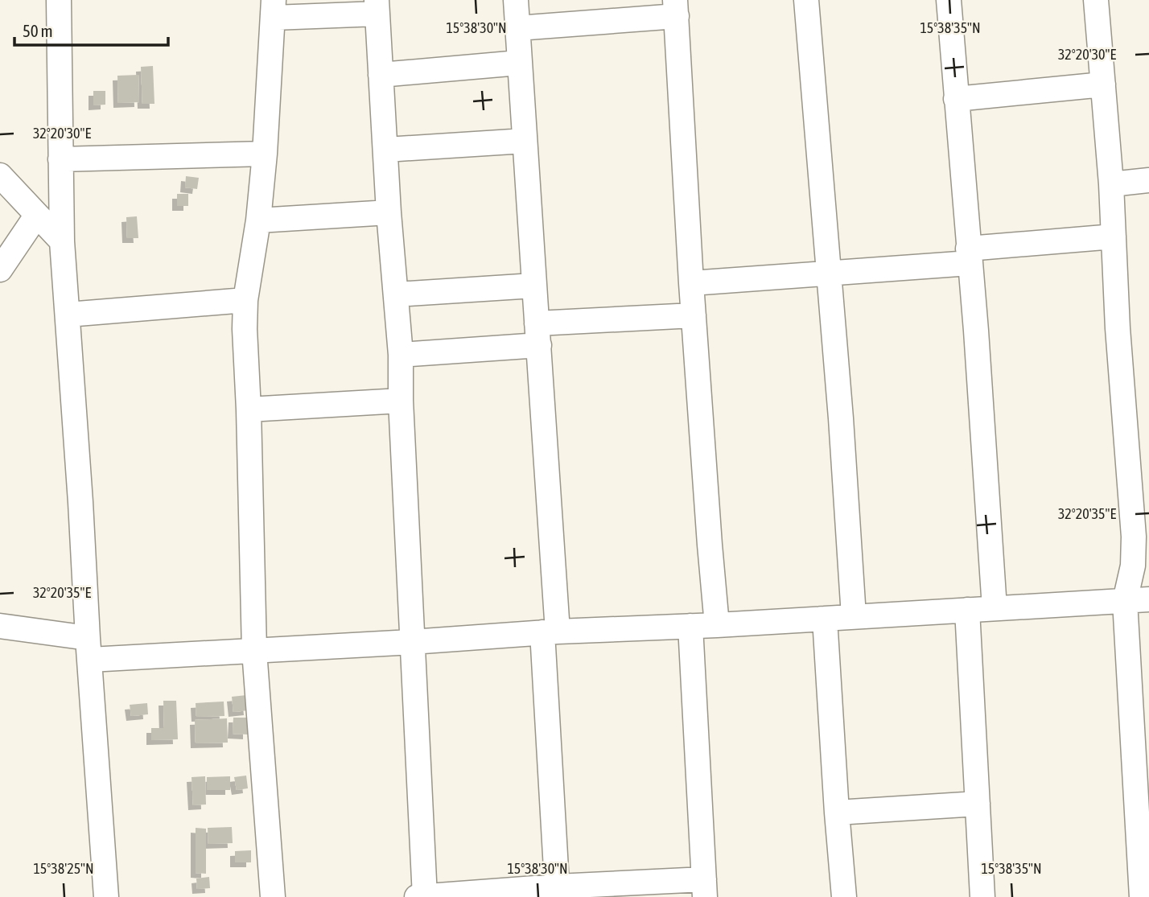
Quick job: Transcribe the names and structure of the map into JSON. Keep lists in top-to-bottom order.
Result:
{
  "scale_bar": "50 m",
  "coordinates": [
    "15°38'30\"N",
    "15°38'35\"N",
    "32°20'30\"E",
    "32°20'35\"E",
    "15°38'25\"N"
  ]
}
